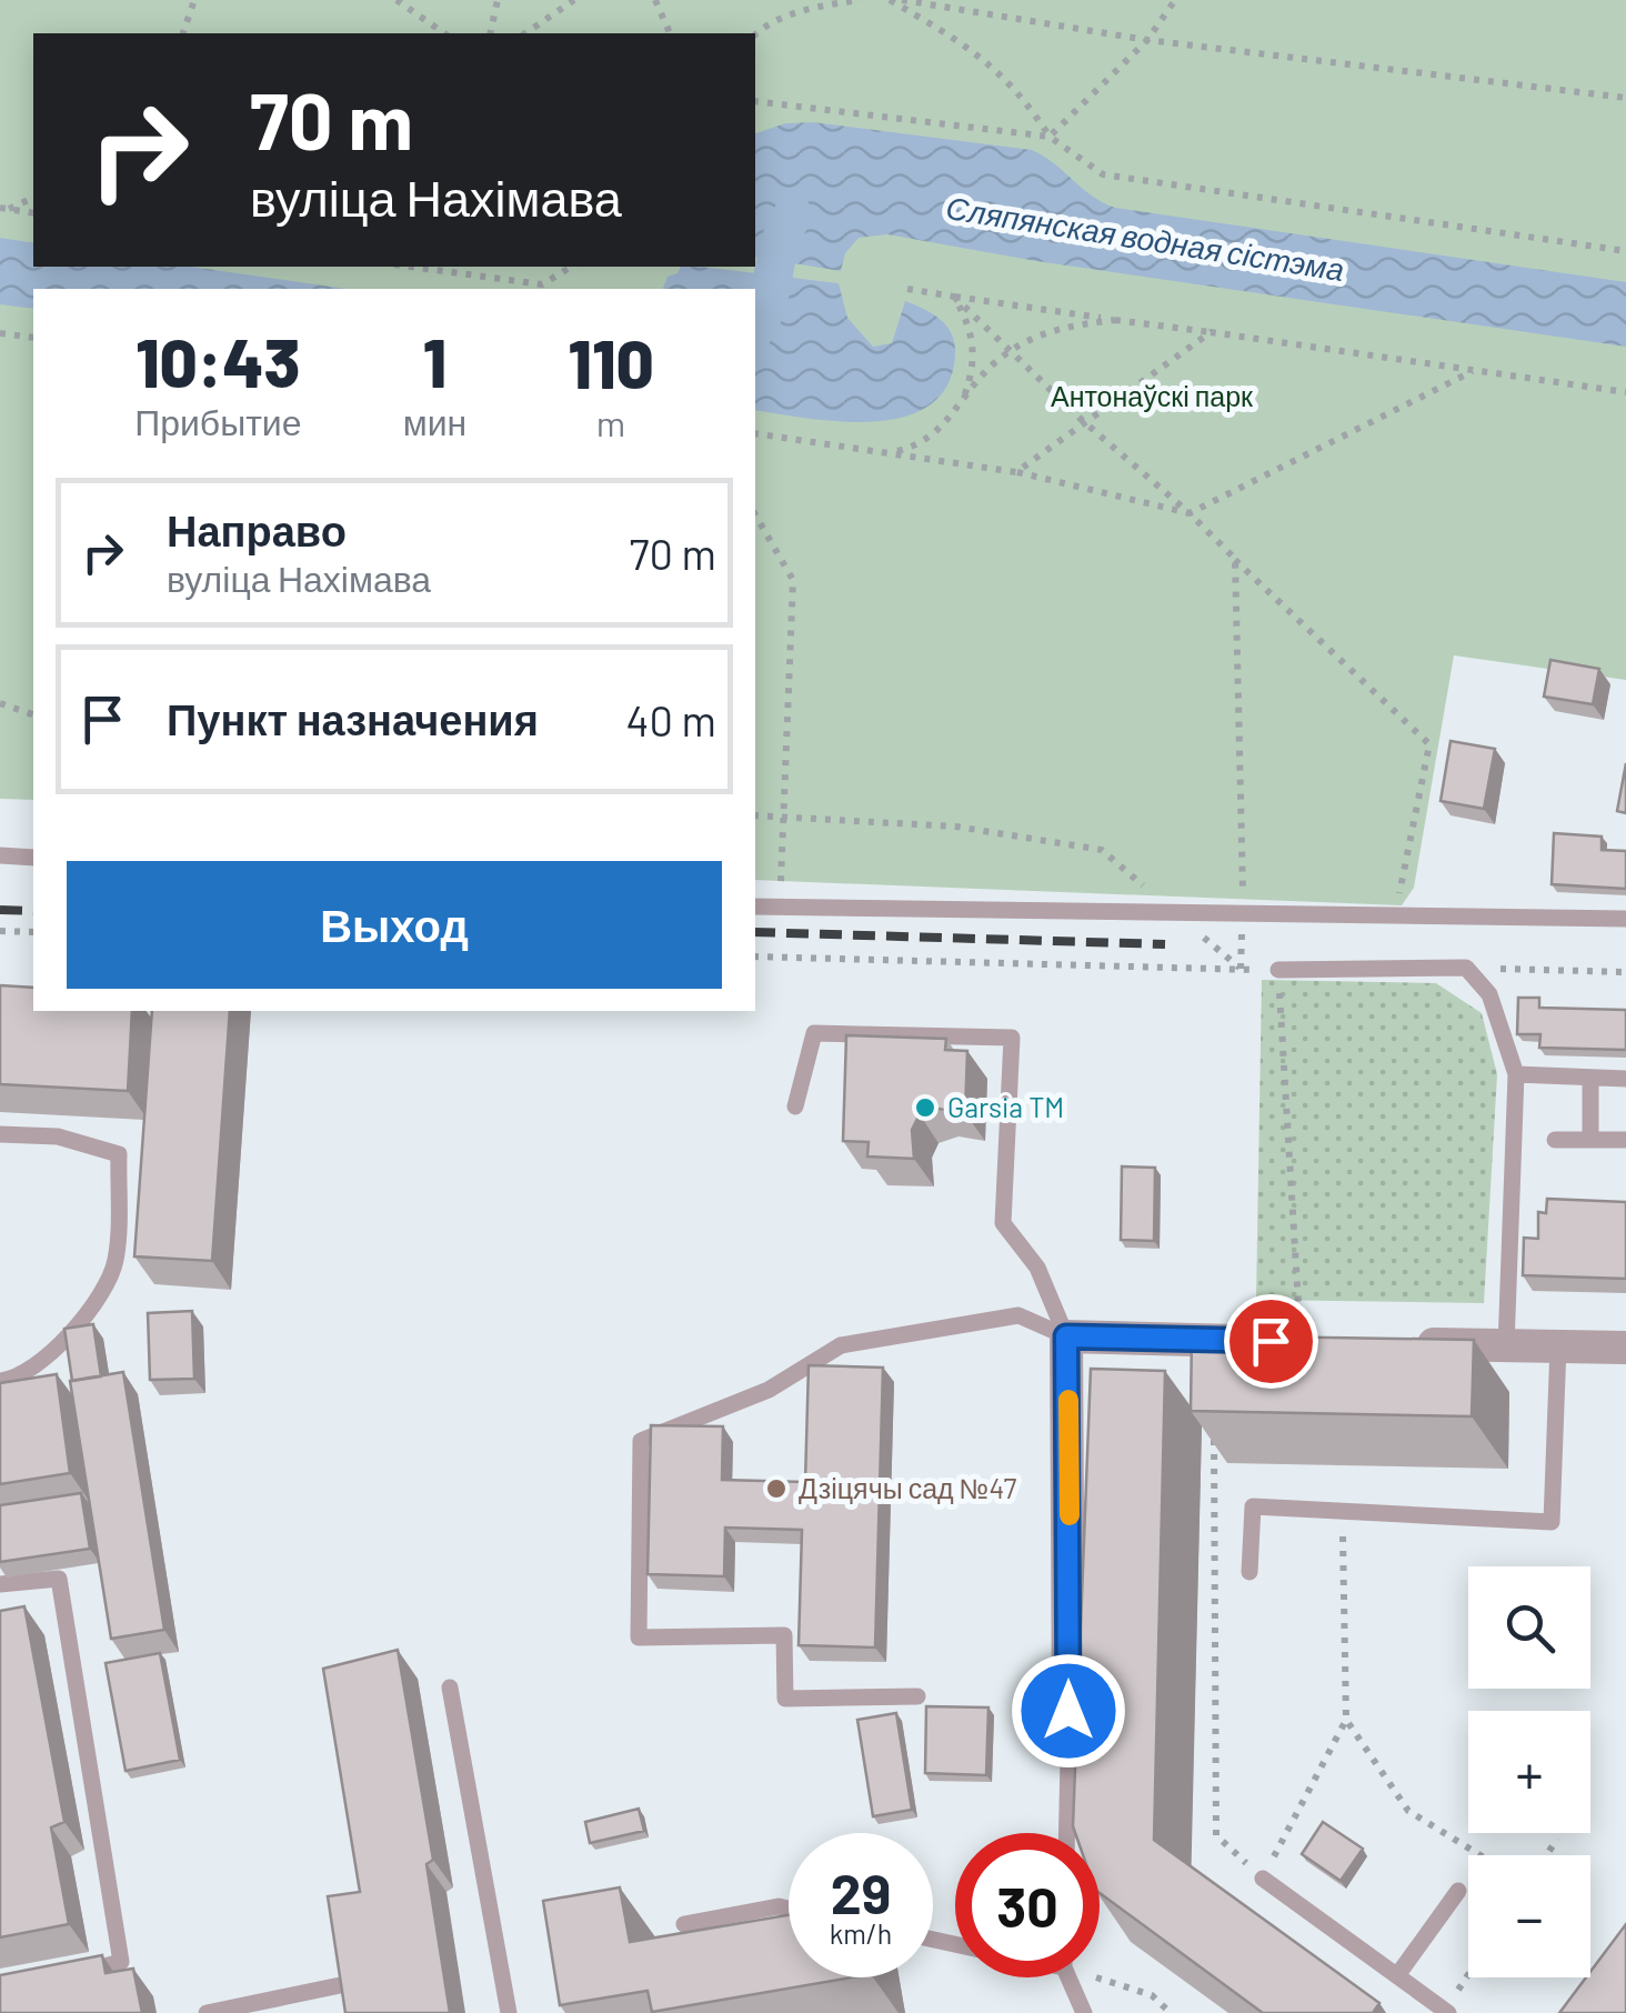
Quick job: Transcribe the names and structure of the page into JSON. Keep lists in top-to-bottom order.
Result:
{
  "water": ["Сляпянская водная сістэма"],
  "parks": ["Антонаўскі парк"],
  "places": ["Garsia TM", "Дзіцячы сад №47"],
  "page": {
    "turn": ["70 m", "вуліца Нахімава"],
    "eta": [
      "10:43",
      "Прибытие",
      "1",
      "мин",
      "110",
      "m"
    ],
    "list": [
      {
        "name": "Направо",
        "note": "вуліца Нахімава",
        "value": "70 m"
      },
      {
        "name": "Пункт назначения",
        "value": "40 m"
      }
    ],
    "buttons": "Выход",
    "map_buttons": ["+", "−"],
    "speed": "29 km/h",
    "limit": "30"
  }
}
